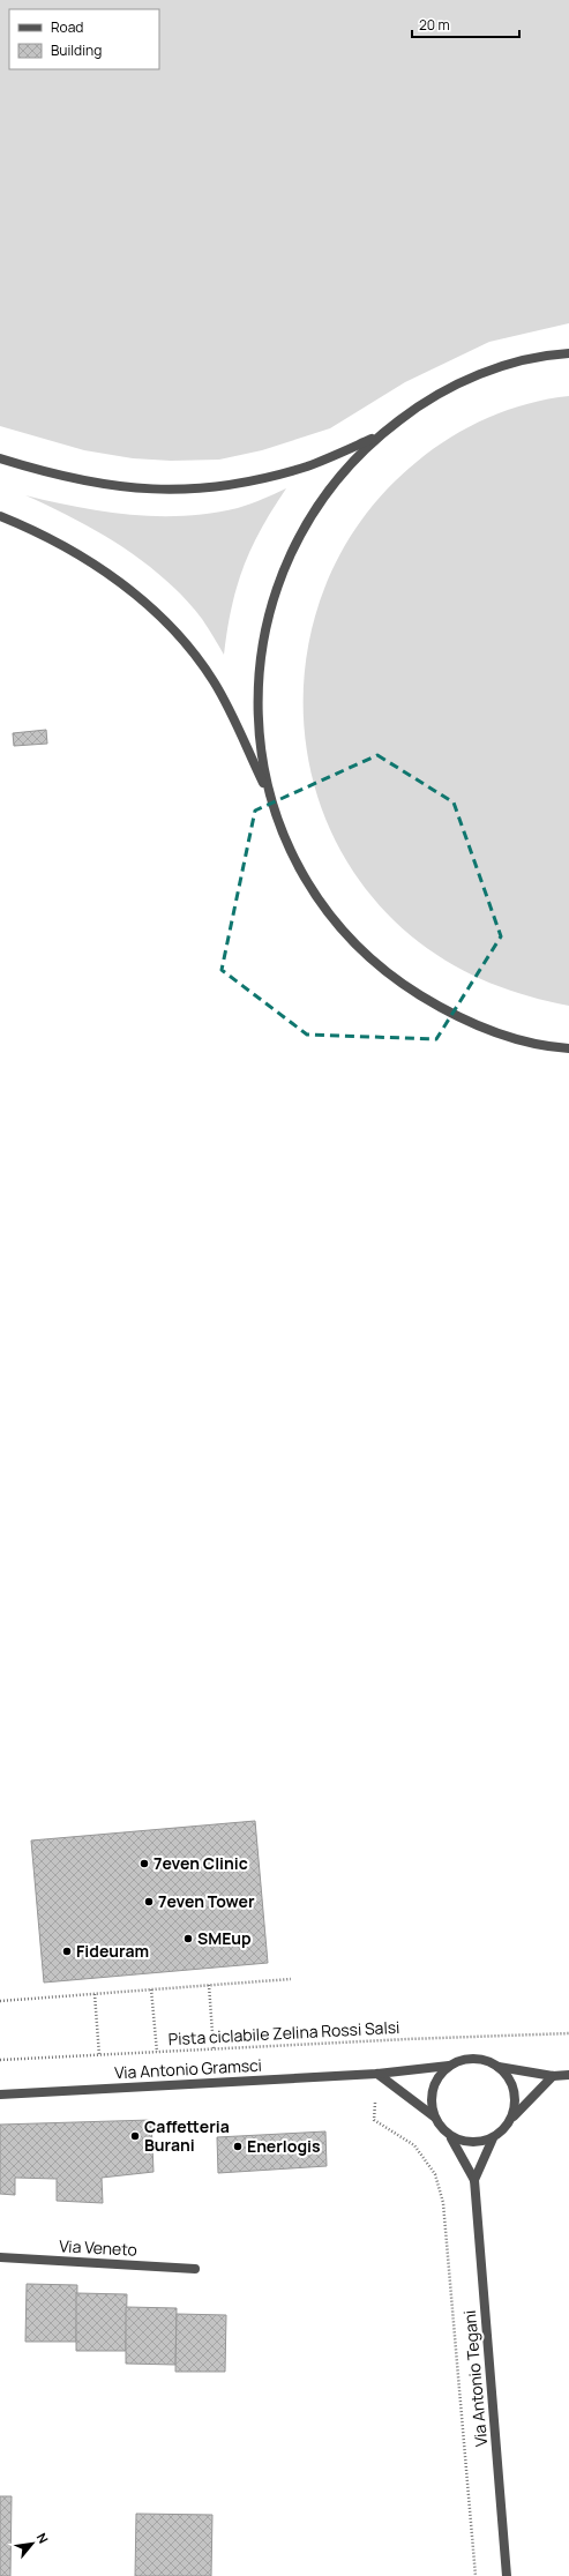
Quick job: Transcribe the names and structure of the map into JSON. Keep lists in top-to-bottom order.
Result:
{
  "streets": {
    "street": ["Via Antonio Gramsci", "Via Veneto", "Via Antonio Tegani"],
    "path": ["Pista ciclabile Zelina Rossi Salsi"]
  },
  "crossings": [
    ["Via Antonio Gramsci", "Via Antonio Tegani"]
  ],
  "places": [
    "7even Clinic",
    "7even Tower",
    "SMEup",
    "Fideuram",
    "Caffetteria Burani",
    "Enerlogis"
  ],
  "legend": ["Road", "Building"],
  "scale_bar": "20 m",
  "north": "top right"
}
